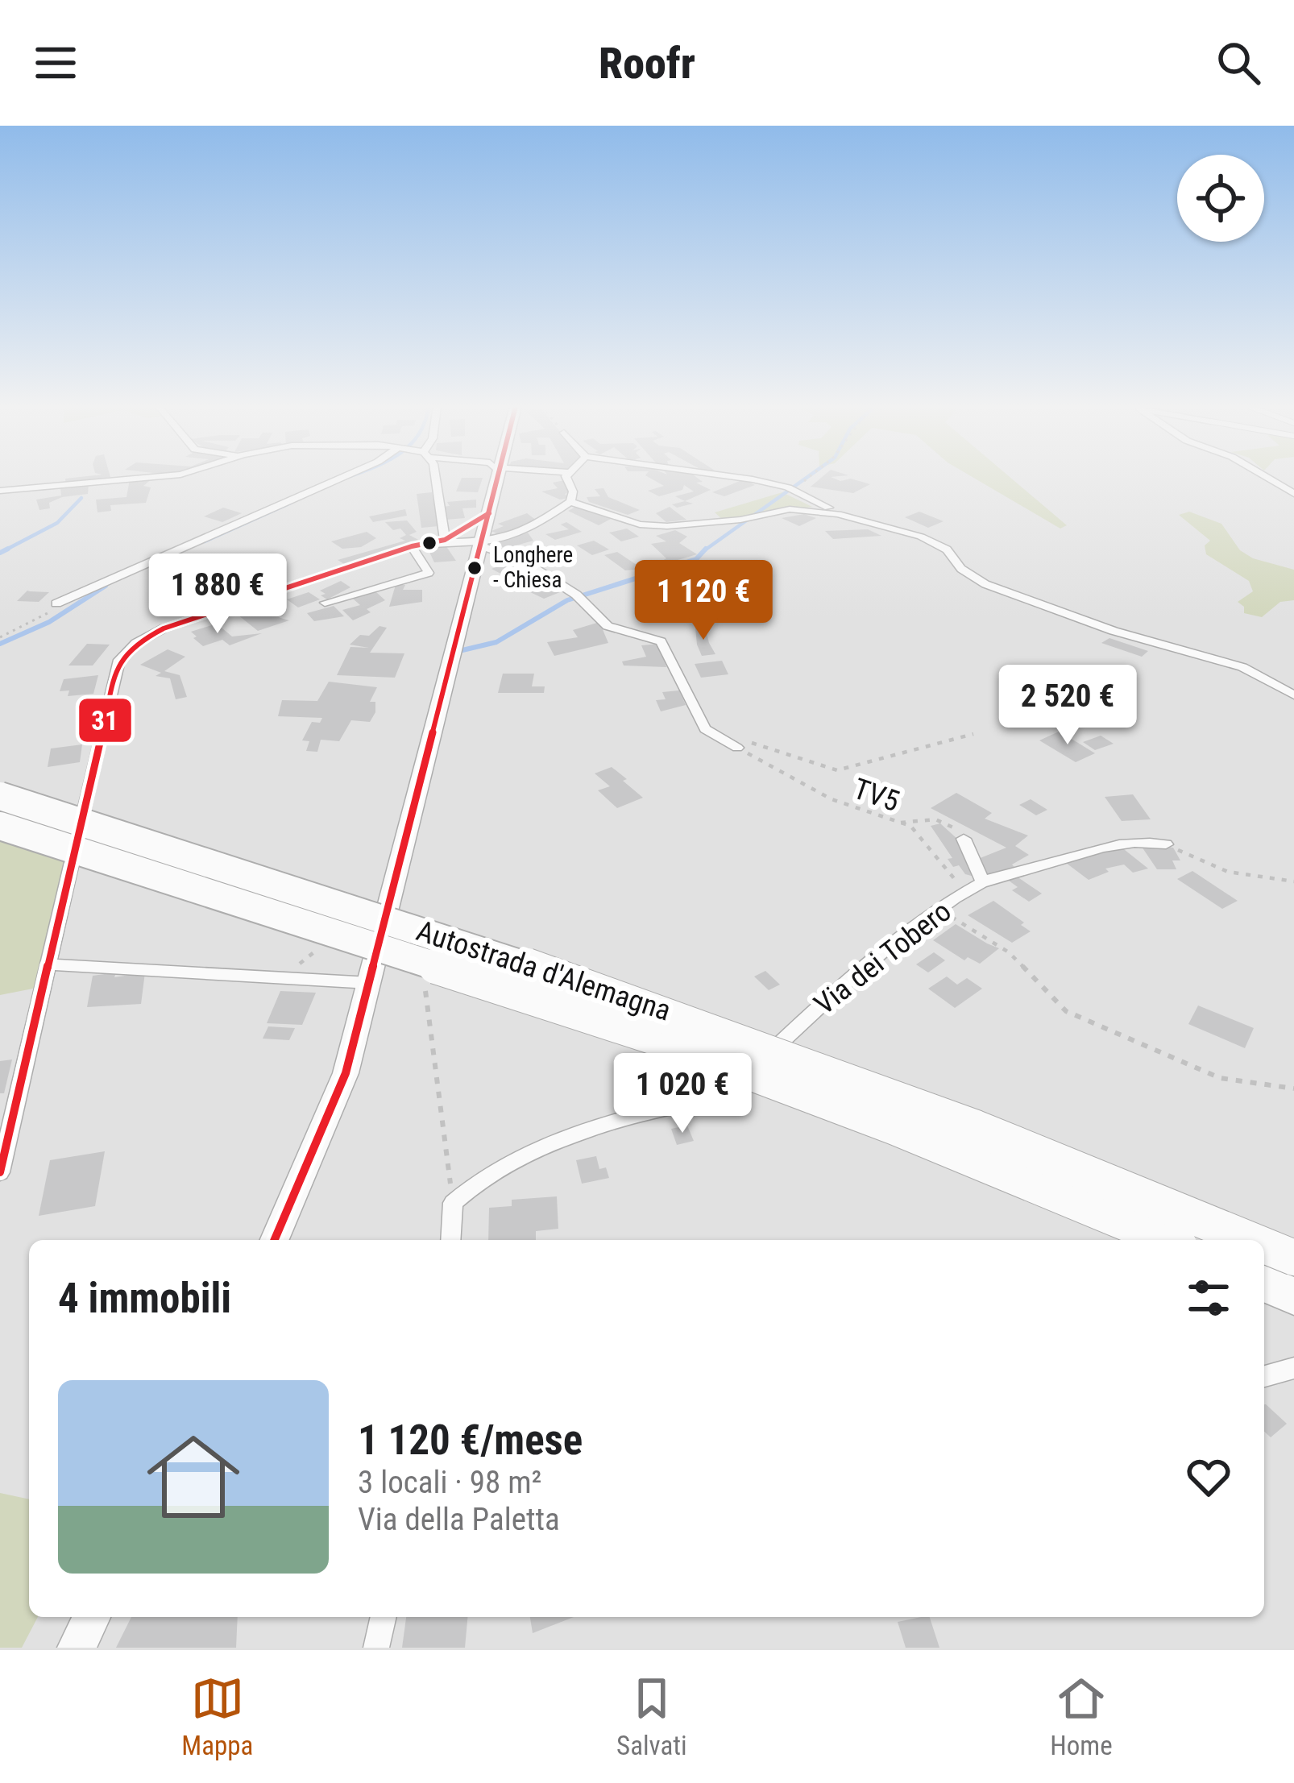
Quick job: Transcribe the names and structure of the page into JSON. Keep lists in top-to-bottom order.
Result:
{
  "streets": {
    "highway": ["Autostrada d'Alemagna"],
    "street": ["Via dei Tobero"],
    "path": ["TV5"]
  },
  "crossings": [
    ["TV5", "Via dei Tobero"]
  ],
  "places": ["Longhere - Chiesa"],
  "lines": ["transit line 31"],
  "page": {
    "header": "Roofr",
    "price": [
      "1 880 €",
      "1 120 €",
      "2 520 €",
      "1 020 €"
    ],
    "heading": "4 immobili",
    "list": [
      {
        "name": "1 120 €/mese",
        "note": "3 locali · 98 m² · Via della Paletta"
      }
    ],
    "tabs": ["Mappa", "Salvati", "Home"]
  }
}
